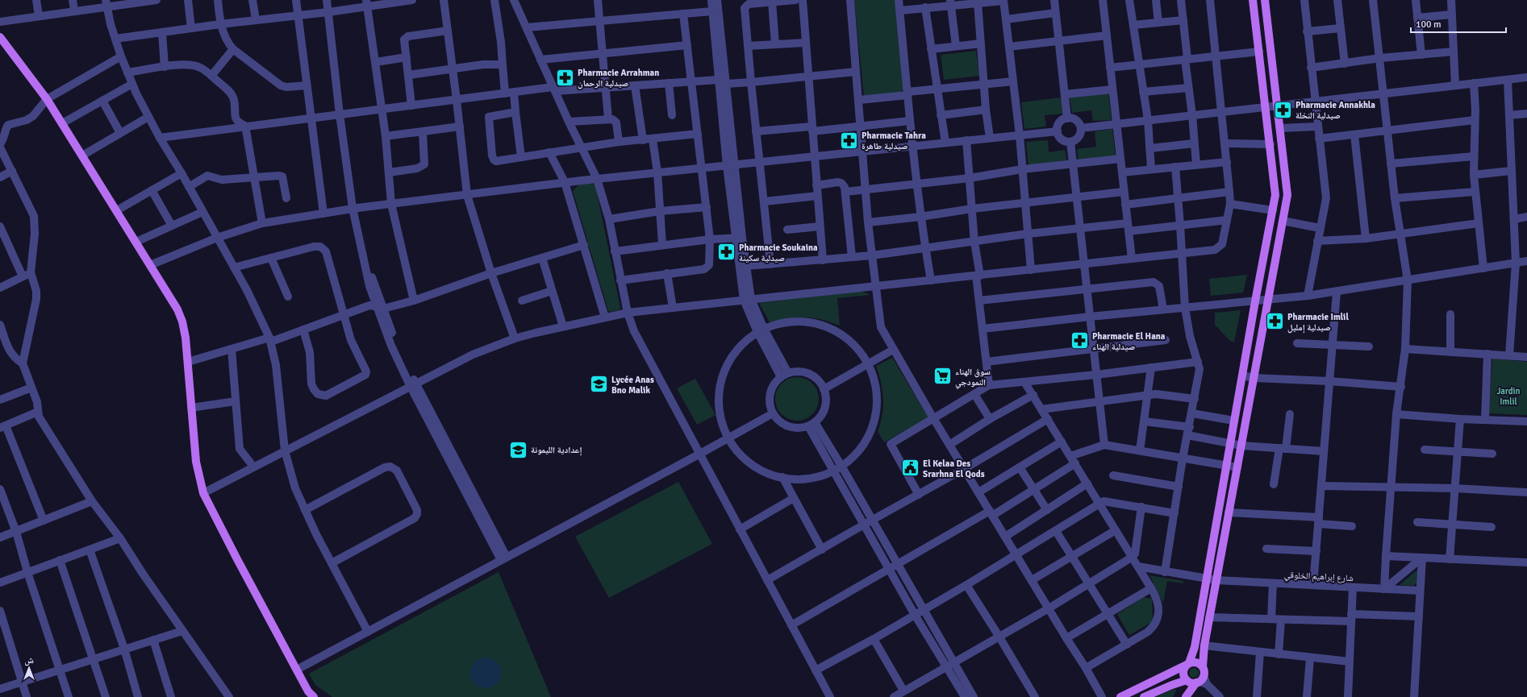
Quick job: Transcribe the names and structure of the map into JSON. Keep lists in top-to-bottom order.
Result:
{
  "streets": {
    "street": ["شارع إبراهيم الخلوقي"]
  },
  "parks": ["Jardin Imlil"],
  "places": {
    "pharmacy": [
      "Pharmacie Arrahman صيدلية الرحمان",
      "Pharmacie Annakhla صيدلية النخلة",
      "Pharmacie Tahra صيدلية طاهرة",
      "Pharmacie Soukaina صيدلية سكينة",
      "Pharmacie Imlil صيدلية إمليل",
      "Pharmacie El Hana صيدلية الهناء"
    ],
    "supermarket": ["سوق الهناء النمودجي"],
    "school or university": ["Lycée Anas Bno Malik", "إعدادية الليمونة"],
    "public building": ["El Kelaa Des Srarhna El Qods"]
  },
  "scale_bar": "100 m",
  "north": "top"
}
